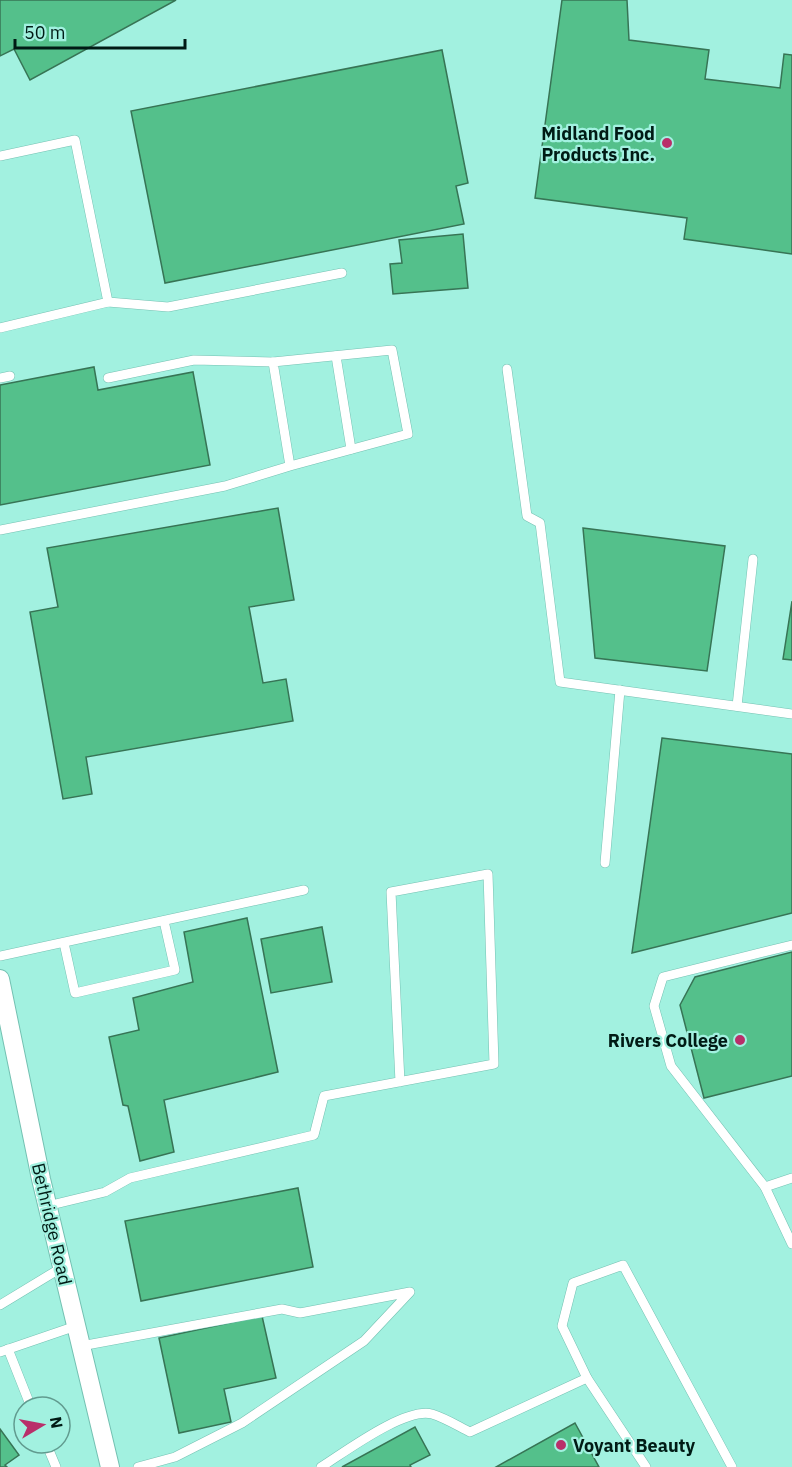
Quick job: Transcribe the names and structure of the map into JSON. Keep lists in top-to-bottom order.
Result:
{
  "streets": {
    "street": ["Bethridge Road"]
  },
  "places": ["Midland Food Products Inc.", "Rivers College", "Voyant Beauty"],
  "scale_bar": "50 m",
  "north": "right"
}
